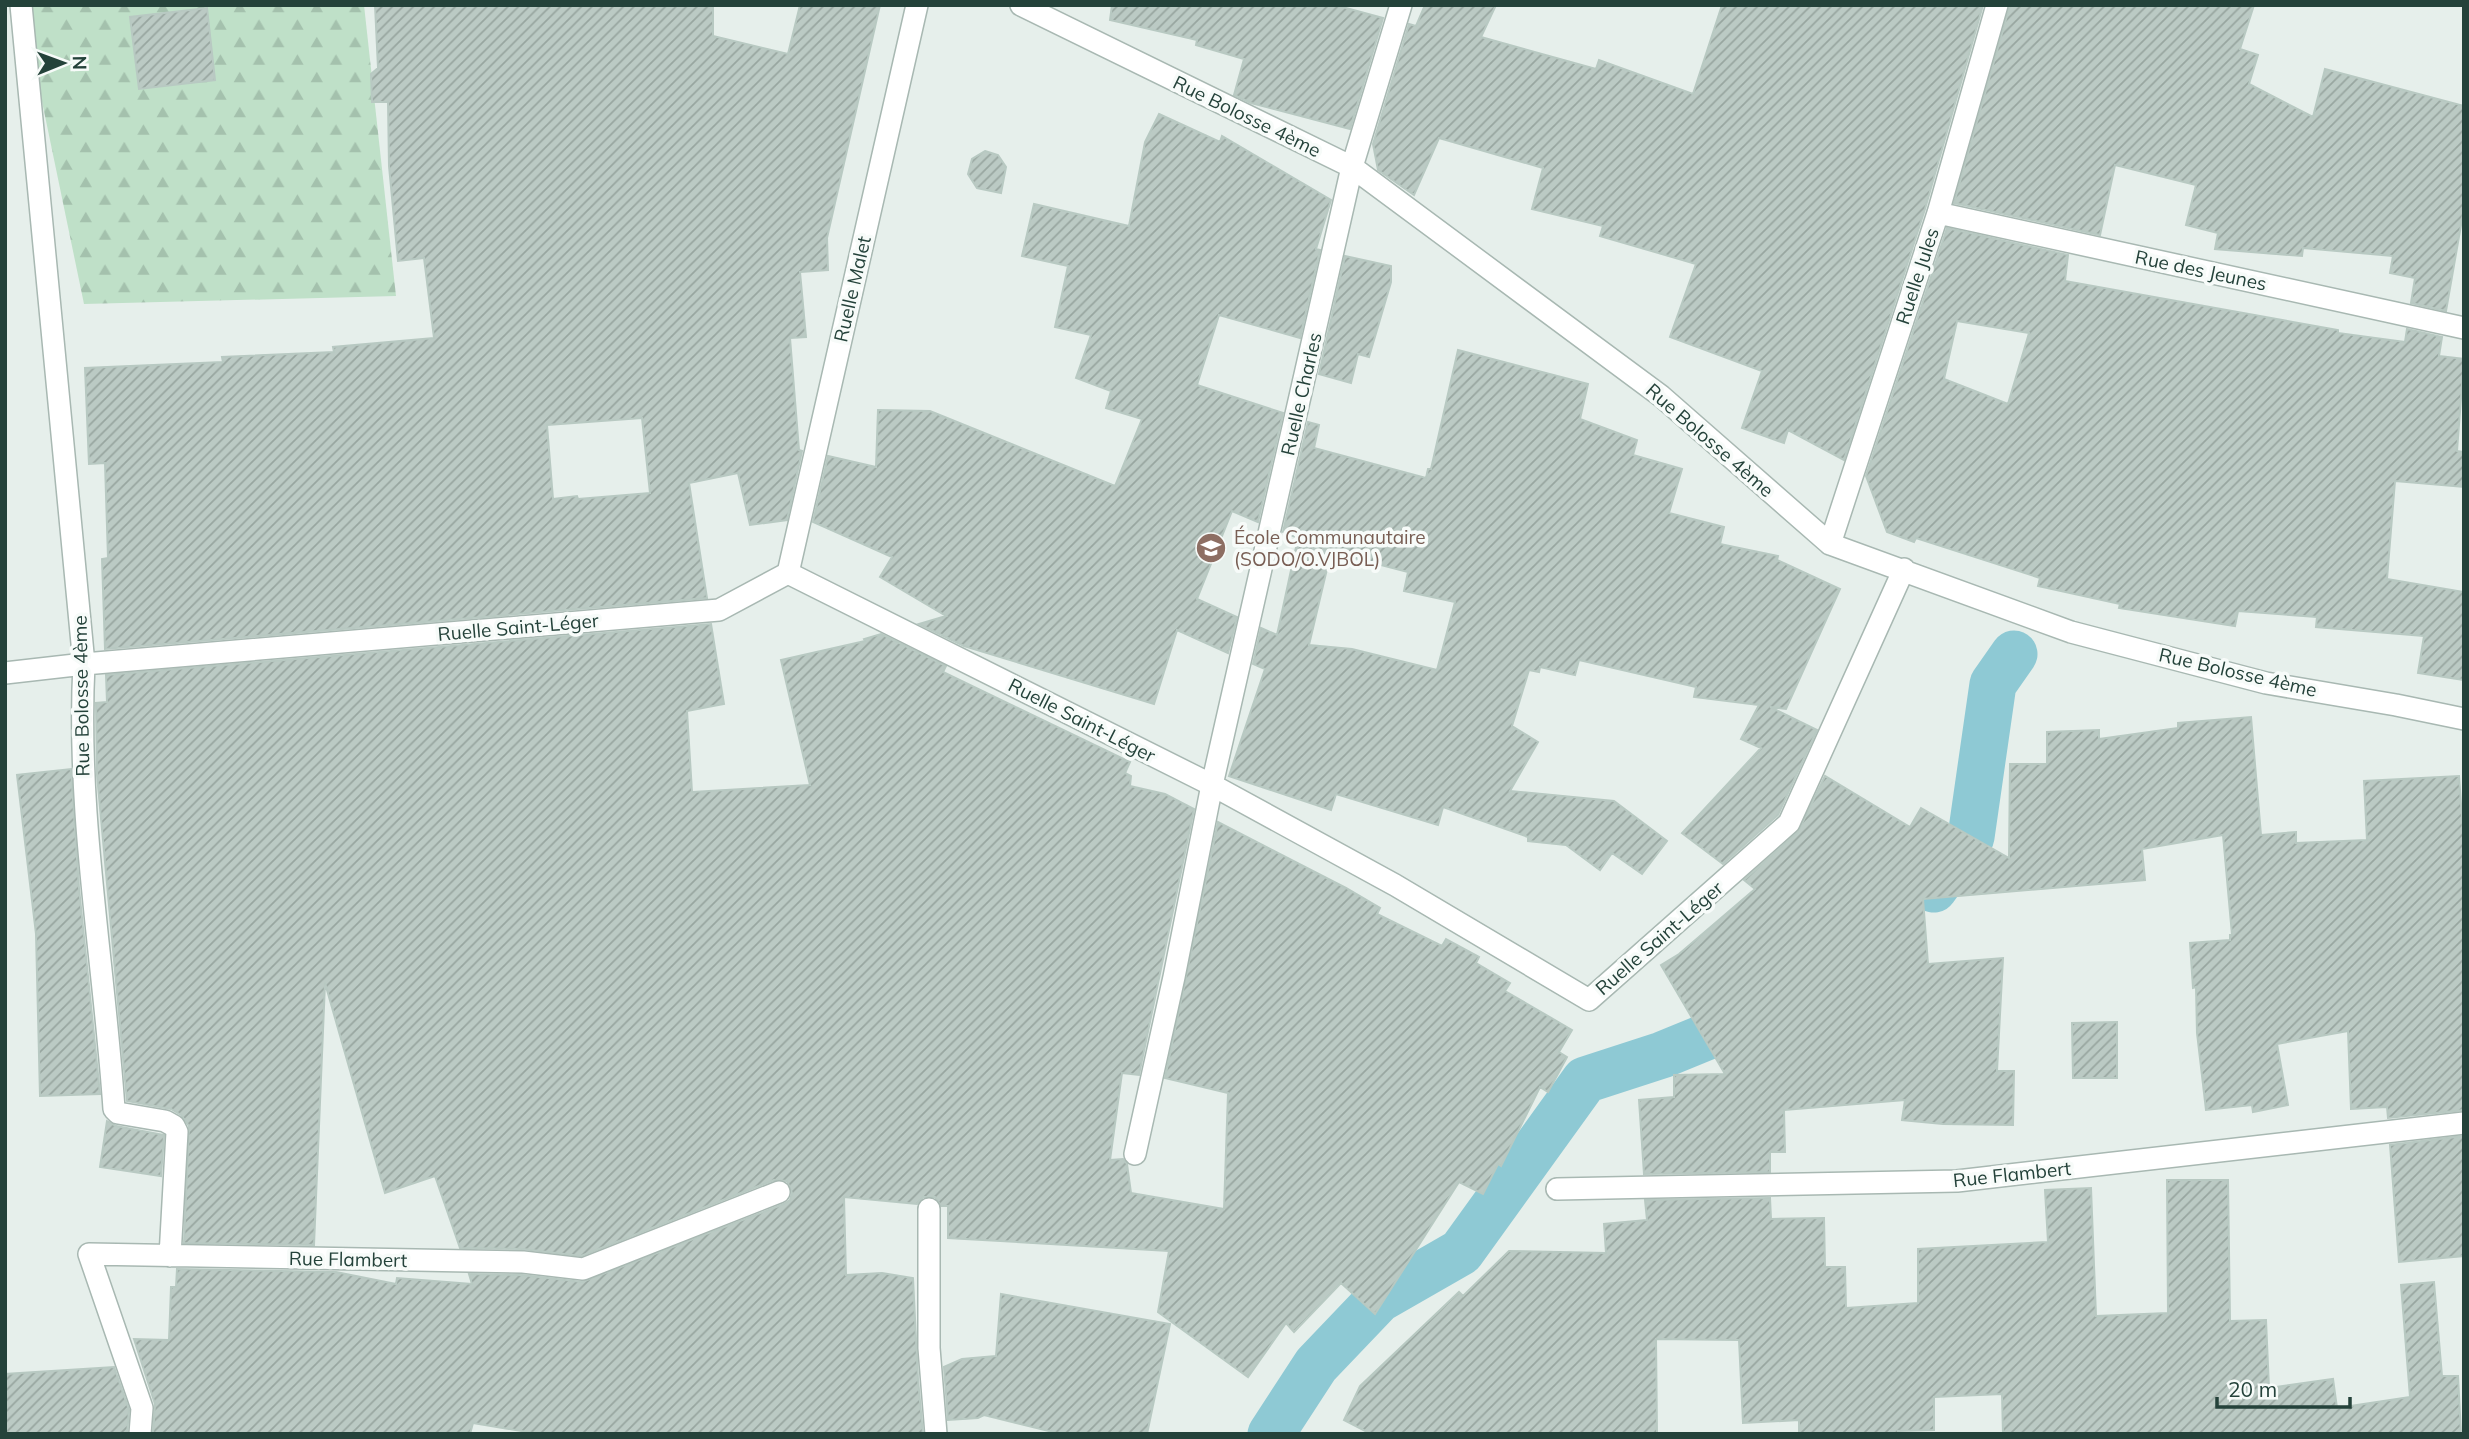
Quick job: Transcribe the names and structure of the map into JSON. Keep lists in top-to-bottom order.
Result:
{
  "streets": {
    "street": [
      "Rue Bolosse 4ème",
      "Rue des Jeunes",
      "Ruelle Jules",
      "Ruelle Malet",
      "Ruelle Charles",
      "Ruelle Saint-Léger",
      "Rue Flambert"
    ]
  },
  "crossings": [
    ["Rue Bolosse 4ème", "Ruelle Jules"],
    ["Rue Bolosse 4ème", "Ruelle Charles"],
    ["Rue Bolosse 4ème", "Ruelle Saint-Léger"],
    ["Rue Bolosse 4ème", "Rue Flambert"],
    ["Rue des Jeunes", "Ruelle Jules"],
    ["Ruelle Malet", "Ruelle Saint-Léger"],
    ["Ruelle Charles", "Ruelle Saint-Léger"]
  ],
  "places": {
    "school or university": ["École Communautaire (SODO/O.VJBOL)"]
  },
  "scale_bar": "20 m",
  "north": "right"
}
